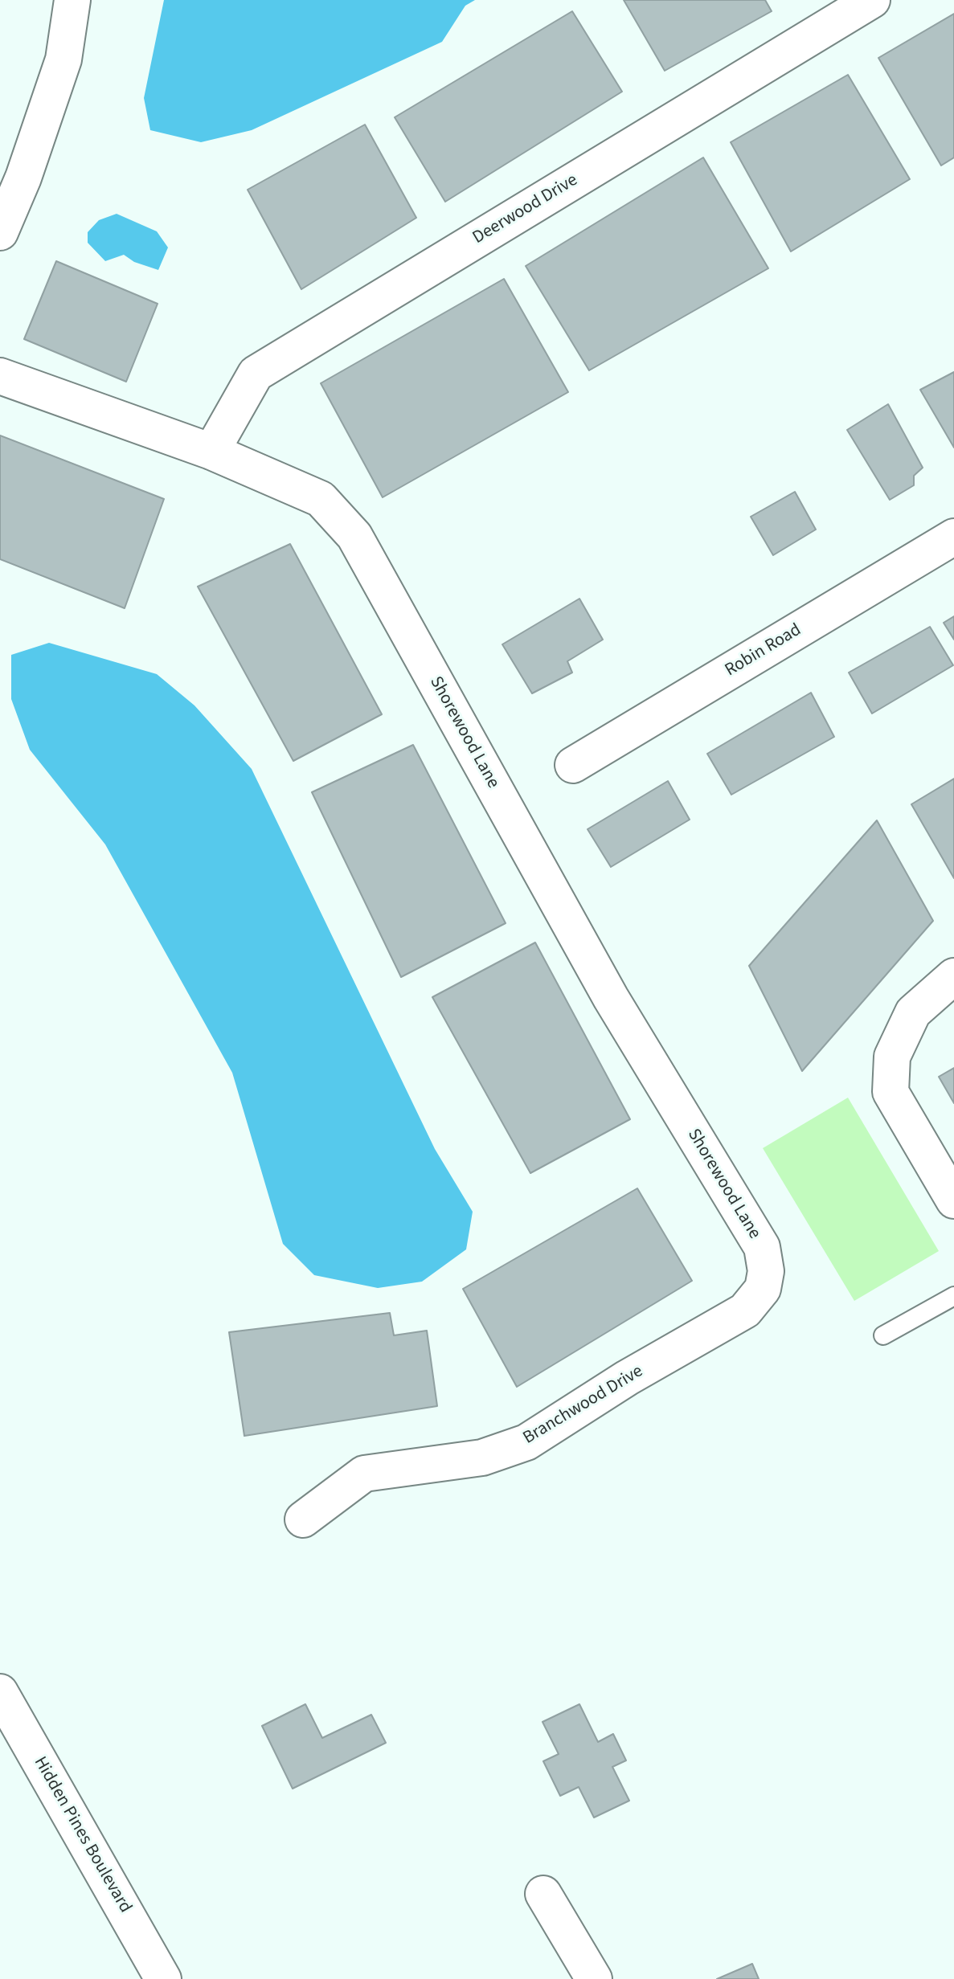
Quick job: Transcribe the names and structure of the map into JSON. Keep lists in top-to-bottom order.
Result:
{
  "streets": {
    "street": [
      "Deerwood Drive",
      "Robin Road",
      "Shorewood Lane",
      "Branchwood Drive",
      "Hidden Pines Boulevard"
    ]
  },
  "crossings": [
    ["Deerwood Drive", "Shorewood Lane"],
    ["Shorewood Lane", "Branchwood Drive"]
  ]
}
